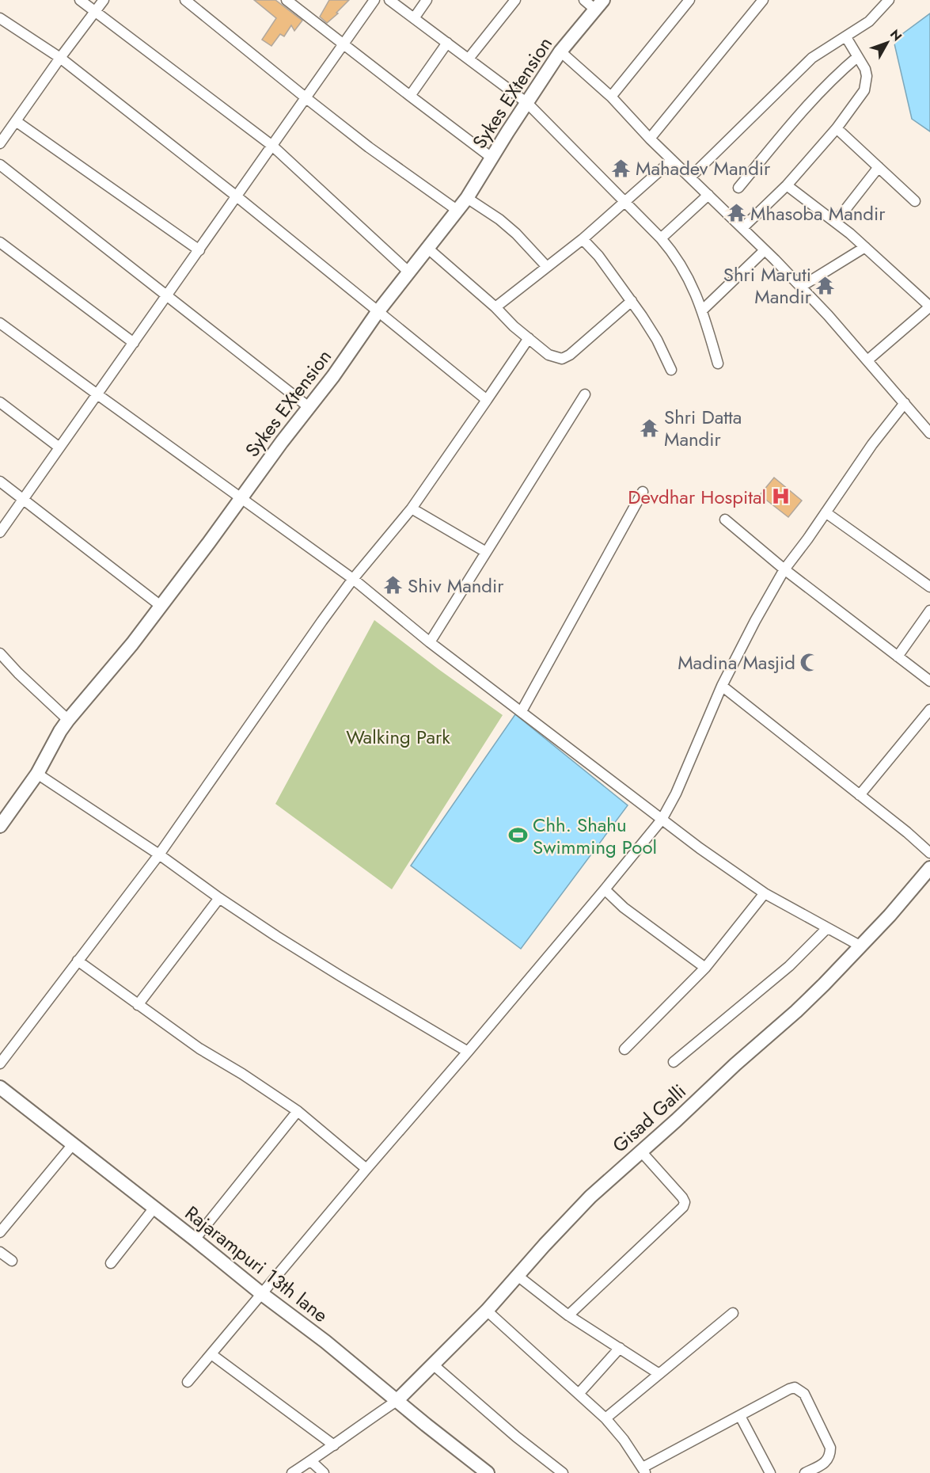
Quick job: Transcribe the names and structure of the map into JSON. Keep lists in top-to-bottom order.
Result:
{
  "streets": {
    "street": ["Sykes EXtension", "Gisad Galli", "Rajarampuri 13th lane"]
  },
  "crossings": [
    ["Gisad Galli", "Rajarampuri 13th lane"]
  ],
  "parks": ["Walking Park"],
  "places": {
    "temple": [
      "Mahadev Mandir",
      "Mhasoba Mandir",
      "Shri Maruti Mandir",
      "Shri Datta Mandir",
      "Shiv Mandir"
    ],
    "hospital": ["Devdhar Hospital"],
    "mosque": ["Madina Masjid"],
    "sports": ["Chh. Shahu Swimming Pool"]
  },
  "north": "top right"
}
